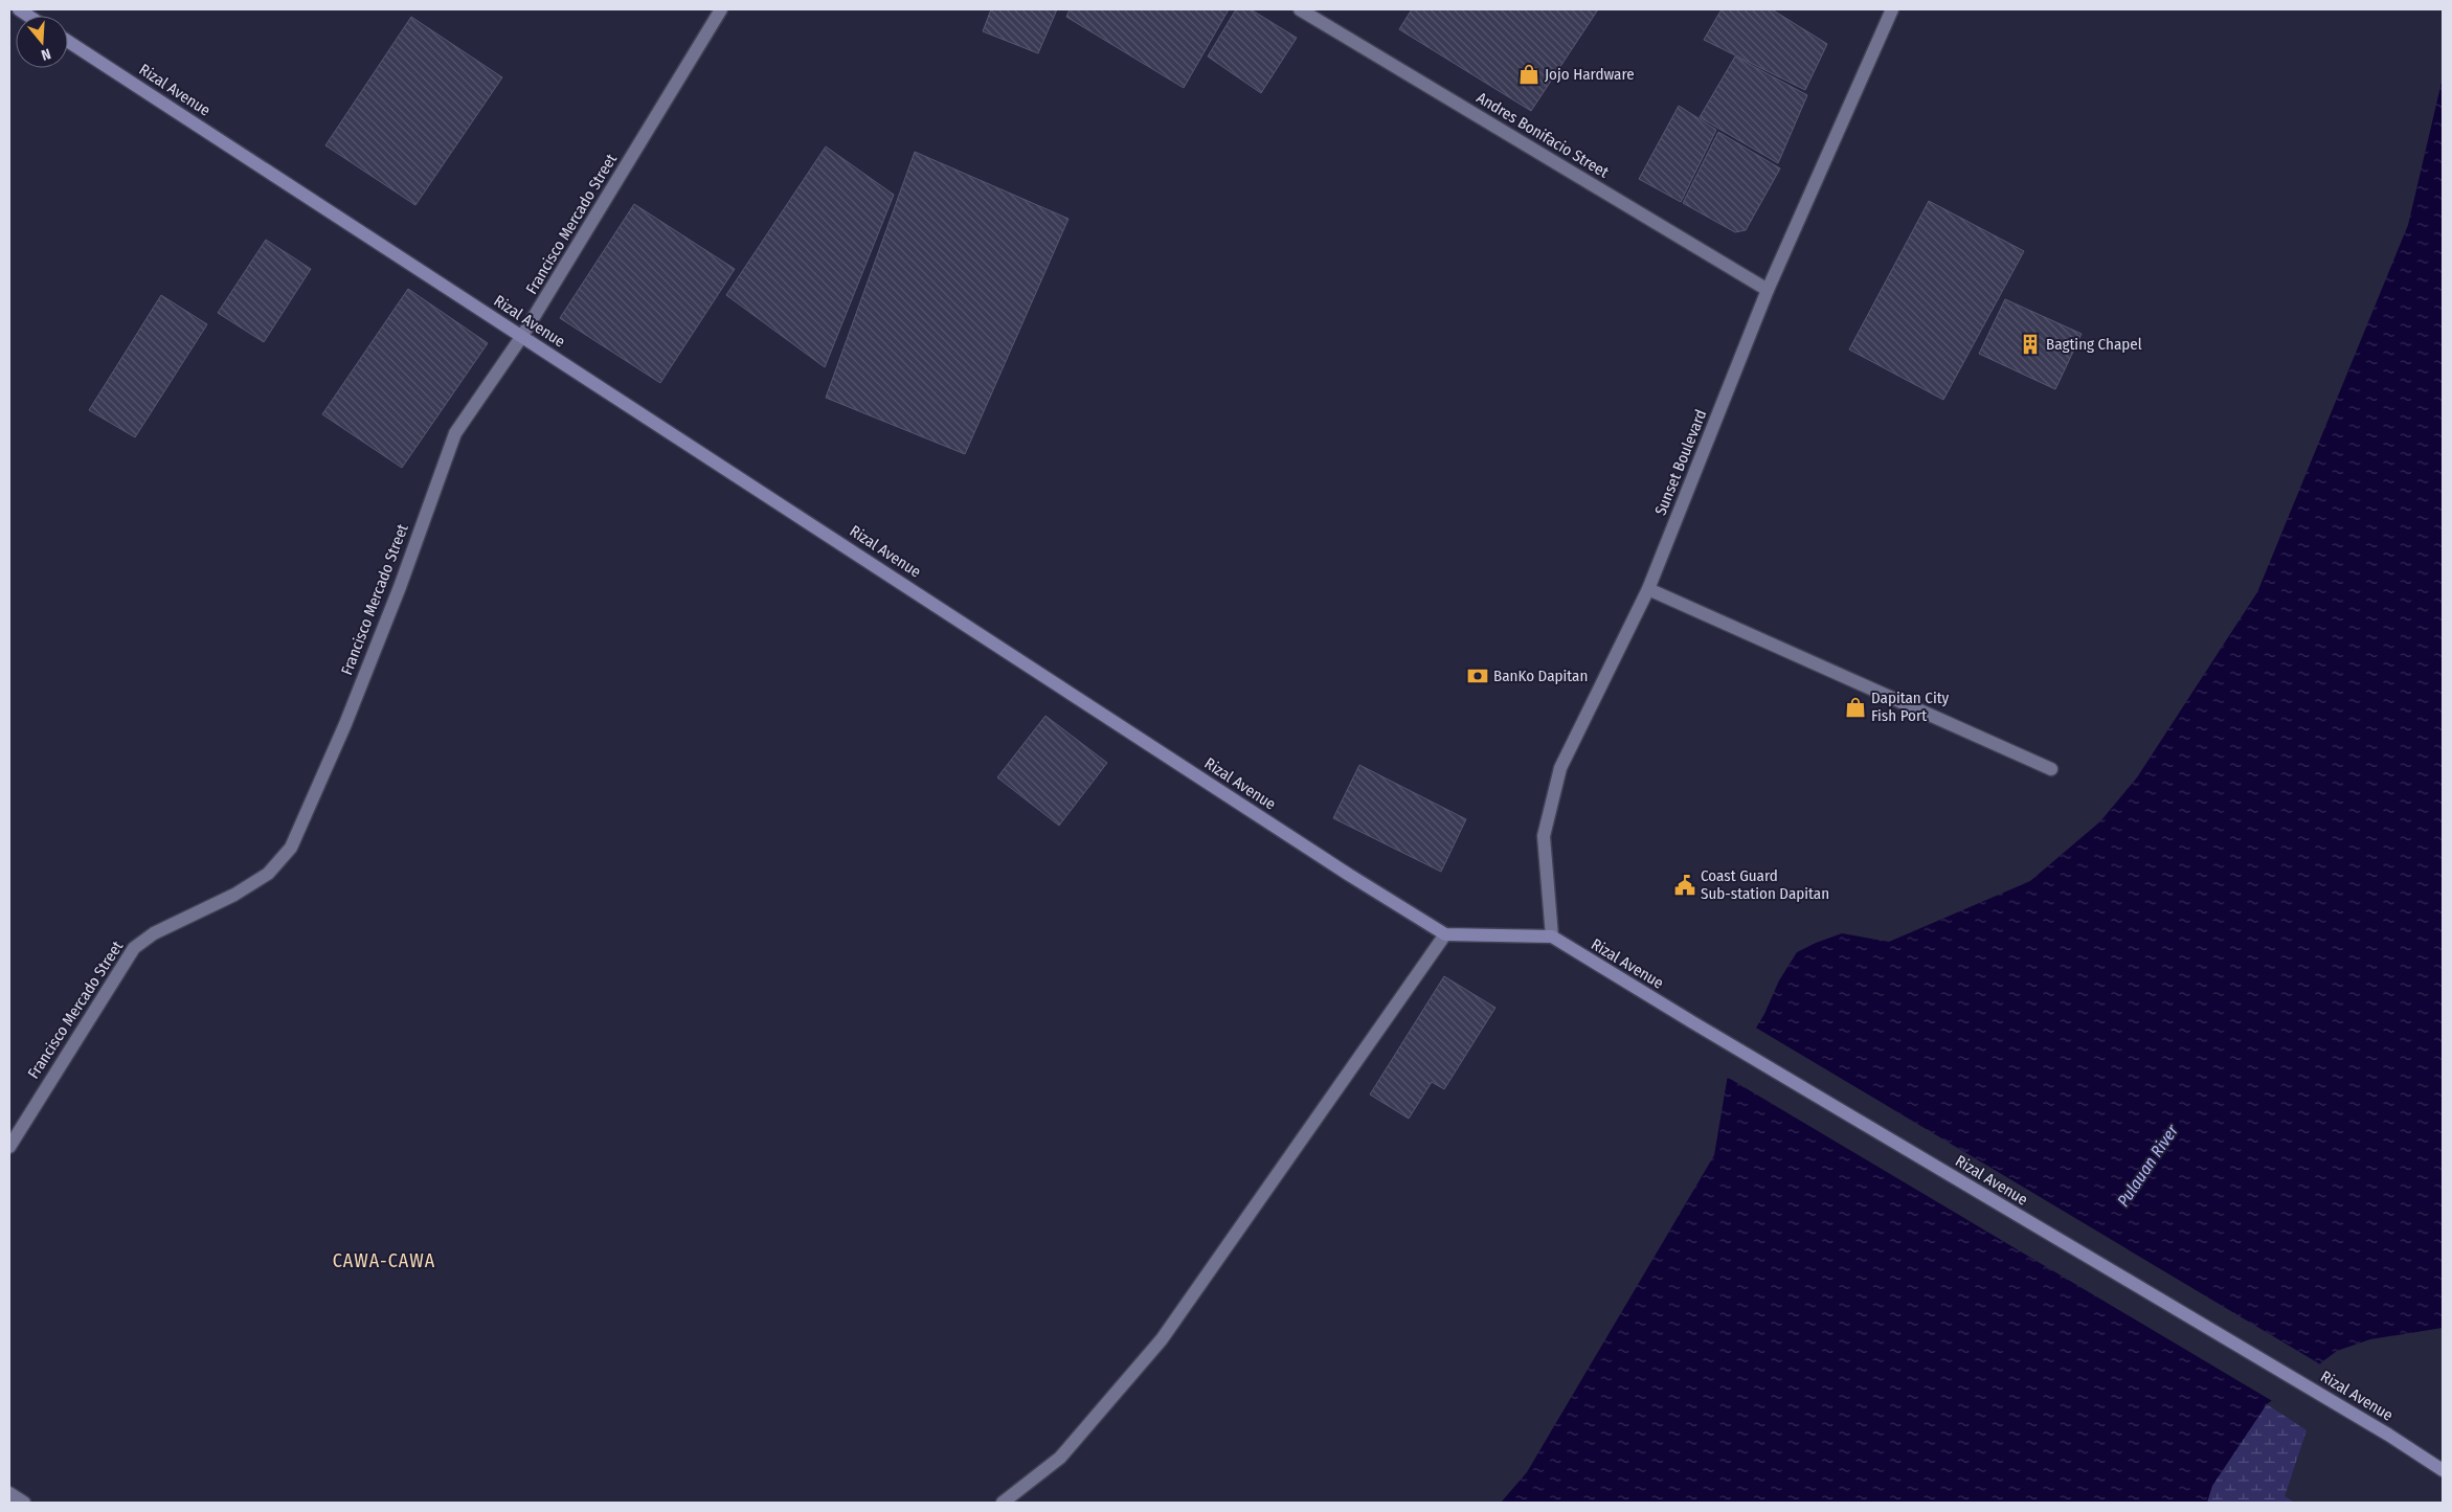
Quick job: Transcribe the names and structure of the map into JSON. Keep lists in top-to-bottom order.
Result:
{
  "streets": {
    "main road": ["Rizal Avenue"],
    "street": ["Andres Bonifacio Street", "Francisco Mercado Street", "Sunset Boulevard"]
  },
  "crossings": [
    ["Rizal Avenue", "Francisco Mercado Street"],
    ["Rizal Avenue", "Sunset Boulevard"],
    ["Andres Bonifacio Street", "Sunset Boulevard"]
  ],
  "districts": ["CAWA-CAWA"],
  "water": ["Pulauan River"],
  "places": {
    "shop": ["Jojo Hardware", "Dapitan City Fish Port"],
    "building": ["Bagting Chapel"],
    "bank": ["BanKo Dapitan"],
    "public building": ["Coast Guard Sub-station Dapitan"]
  },
  "north": "bottom"
}
